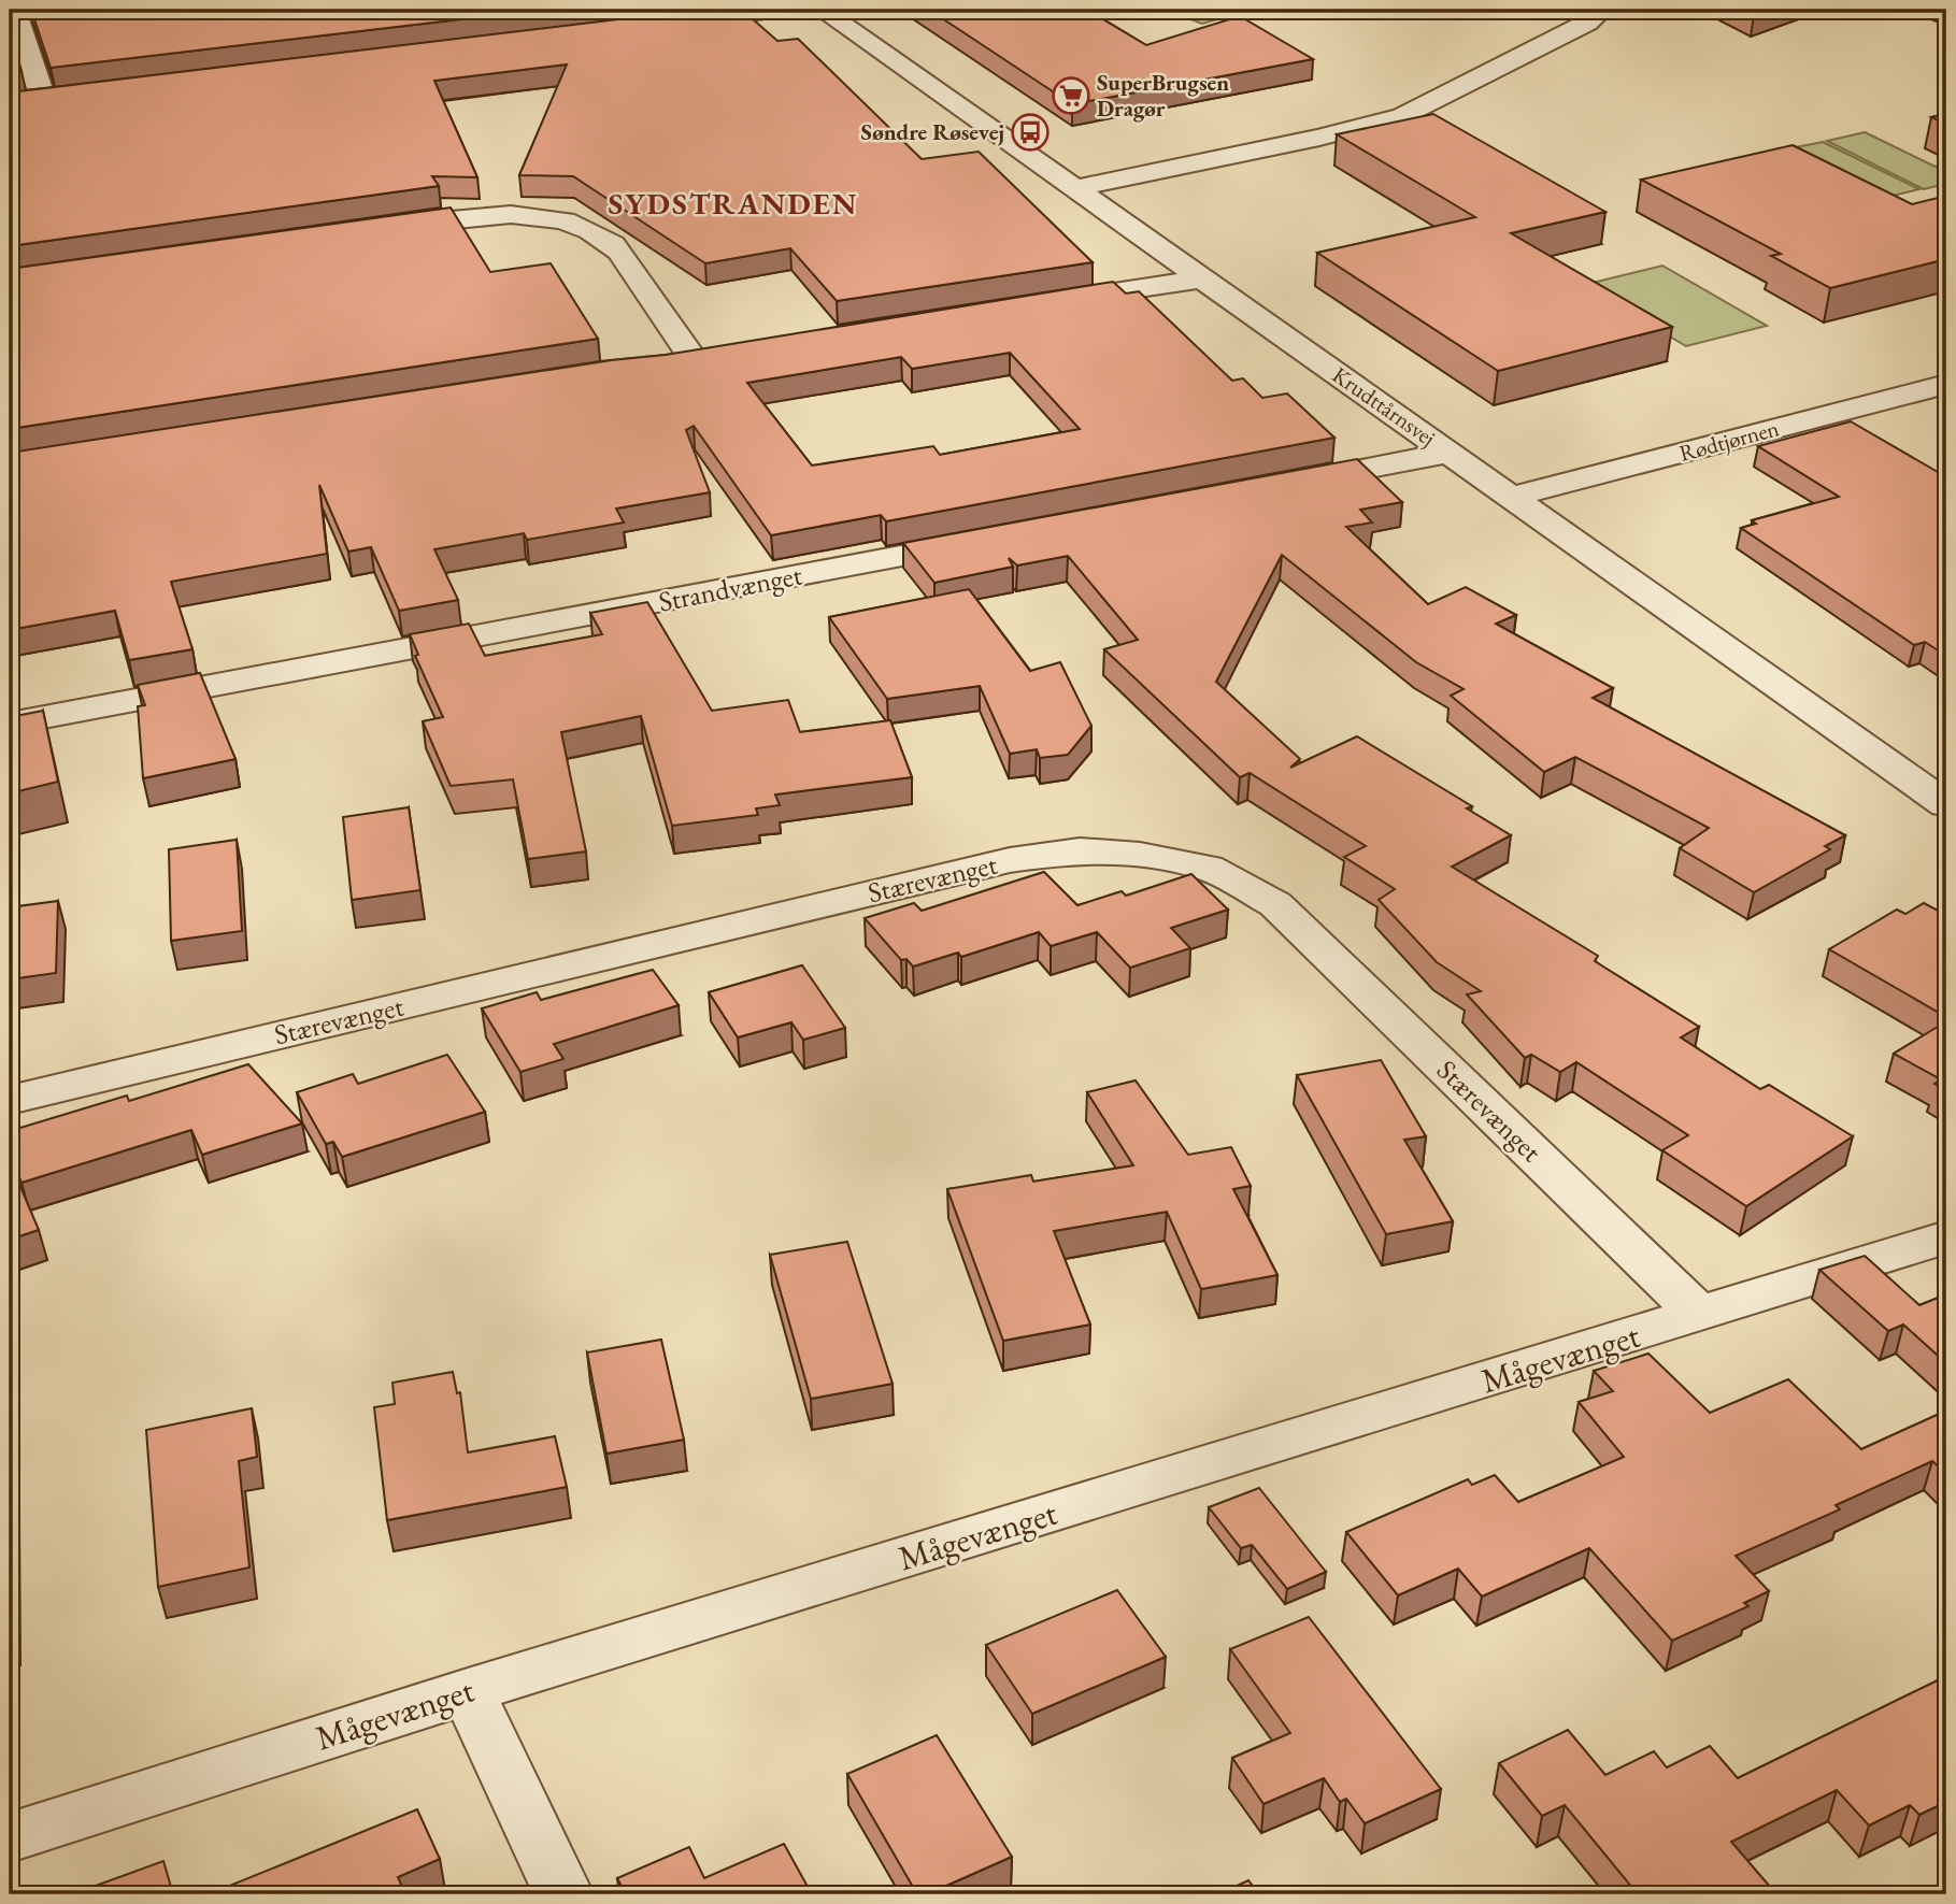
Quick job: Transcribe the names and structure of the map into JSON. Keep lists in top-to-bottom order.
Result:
{
  "streets": {
    "street": [
      "Krudttårnsvej",
      "Rødtjørnen",
      "Strandvænget",
      "Stærevænget",
      "Mågevænget"
    ]
  },
  "crossings": [
    ["Krudttårnsvej", "Rødtjørnen"],
    ["Stærevænget", "Mågevænget"]
  ],
  "districts": ["SYDSTRANDEN"],
  "places": {
    "supermarket": ["SuperBrugsen Dragør"],
    "bus stop": ["Søndre Røsevej"]
  }
}
